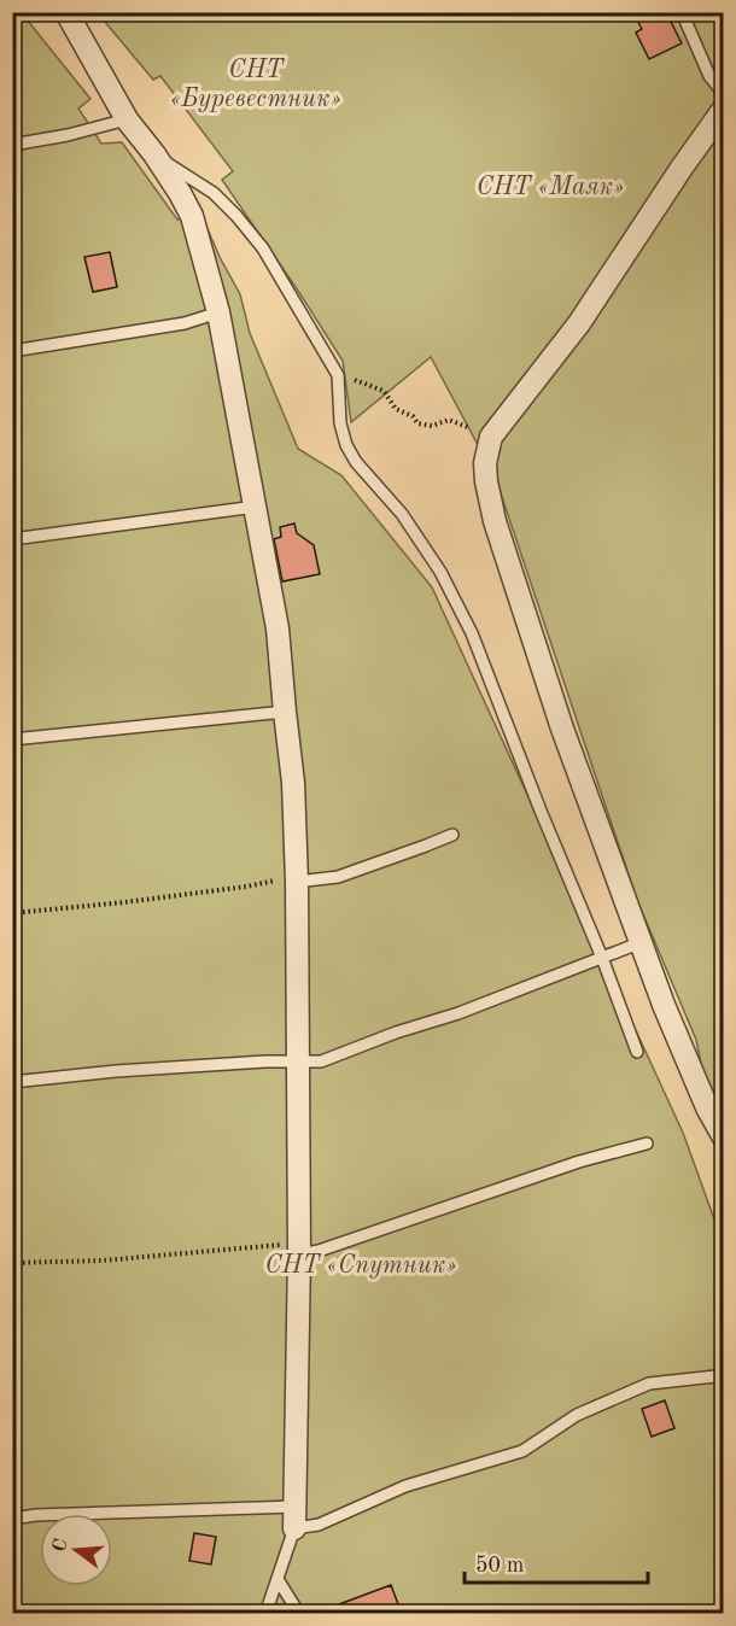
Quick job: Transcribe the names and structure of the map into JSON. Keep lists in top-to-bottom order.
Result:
{
  "parks": ["СНТ «Буревестник»", "СНТ «Маяк»", "СНТ «Спутник»"],
  "scale_bar": "50 m",
  "north": "left"
}
